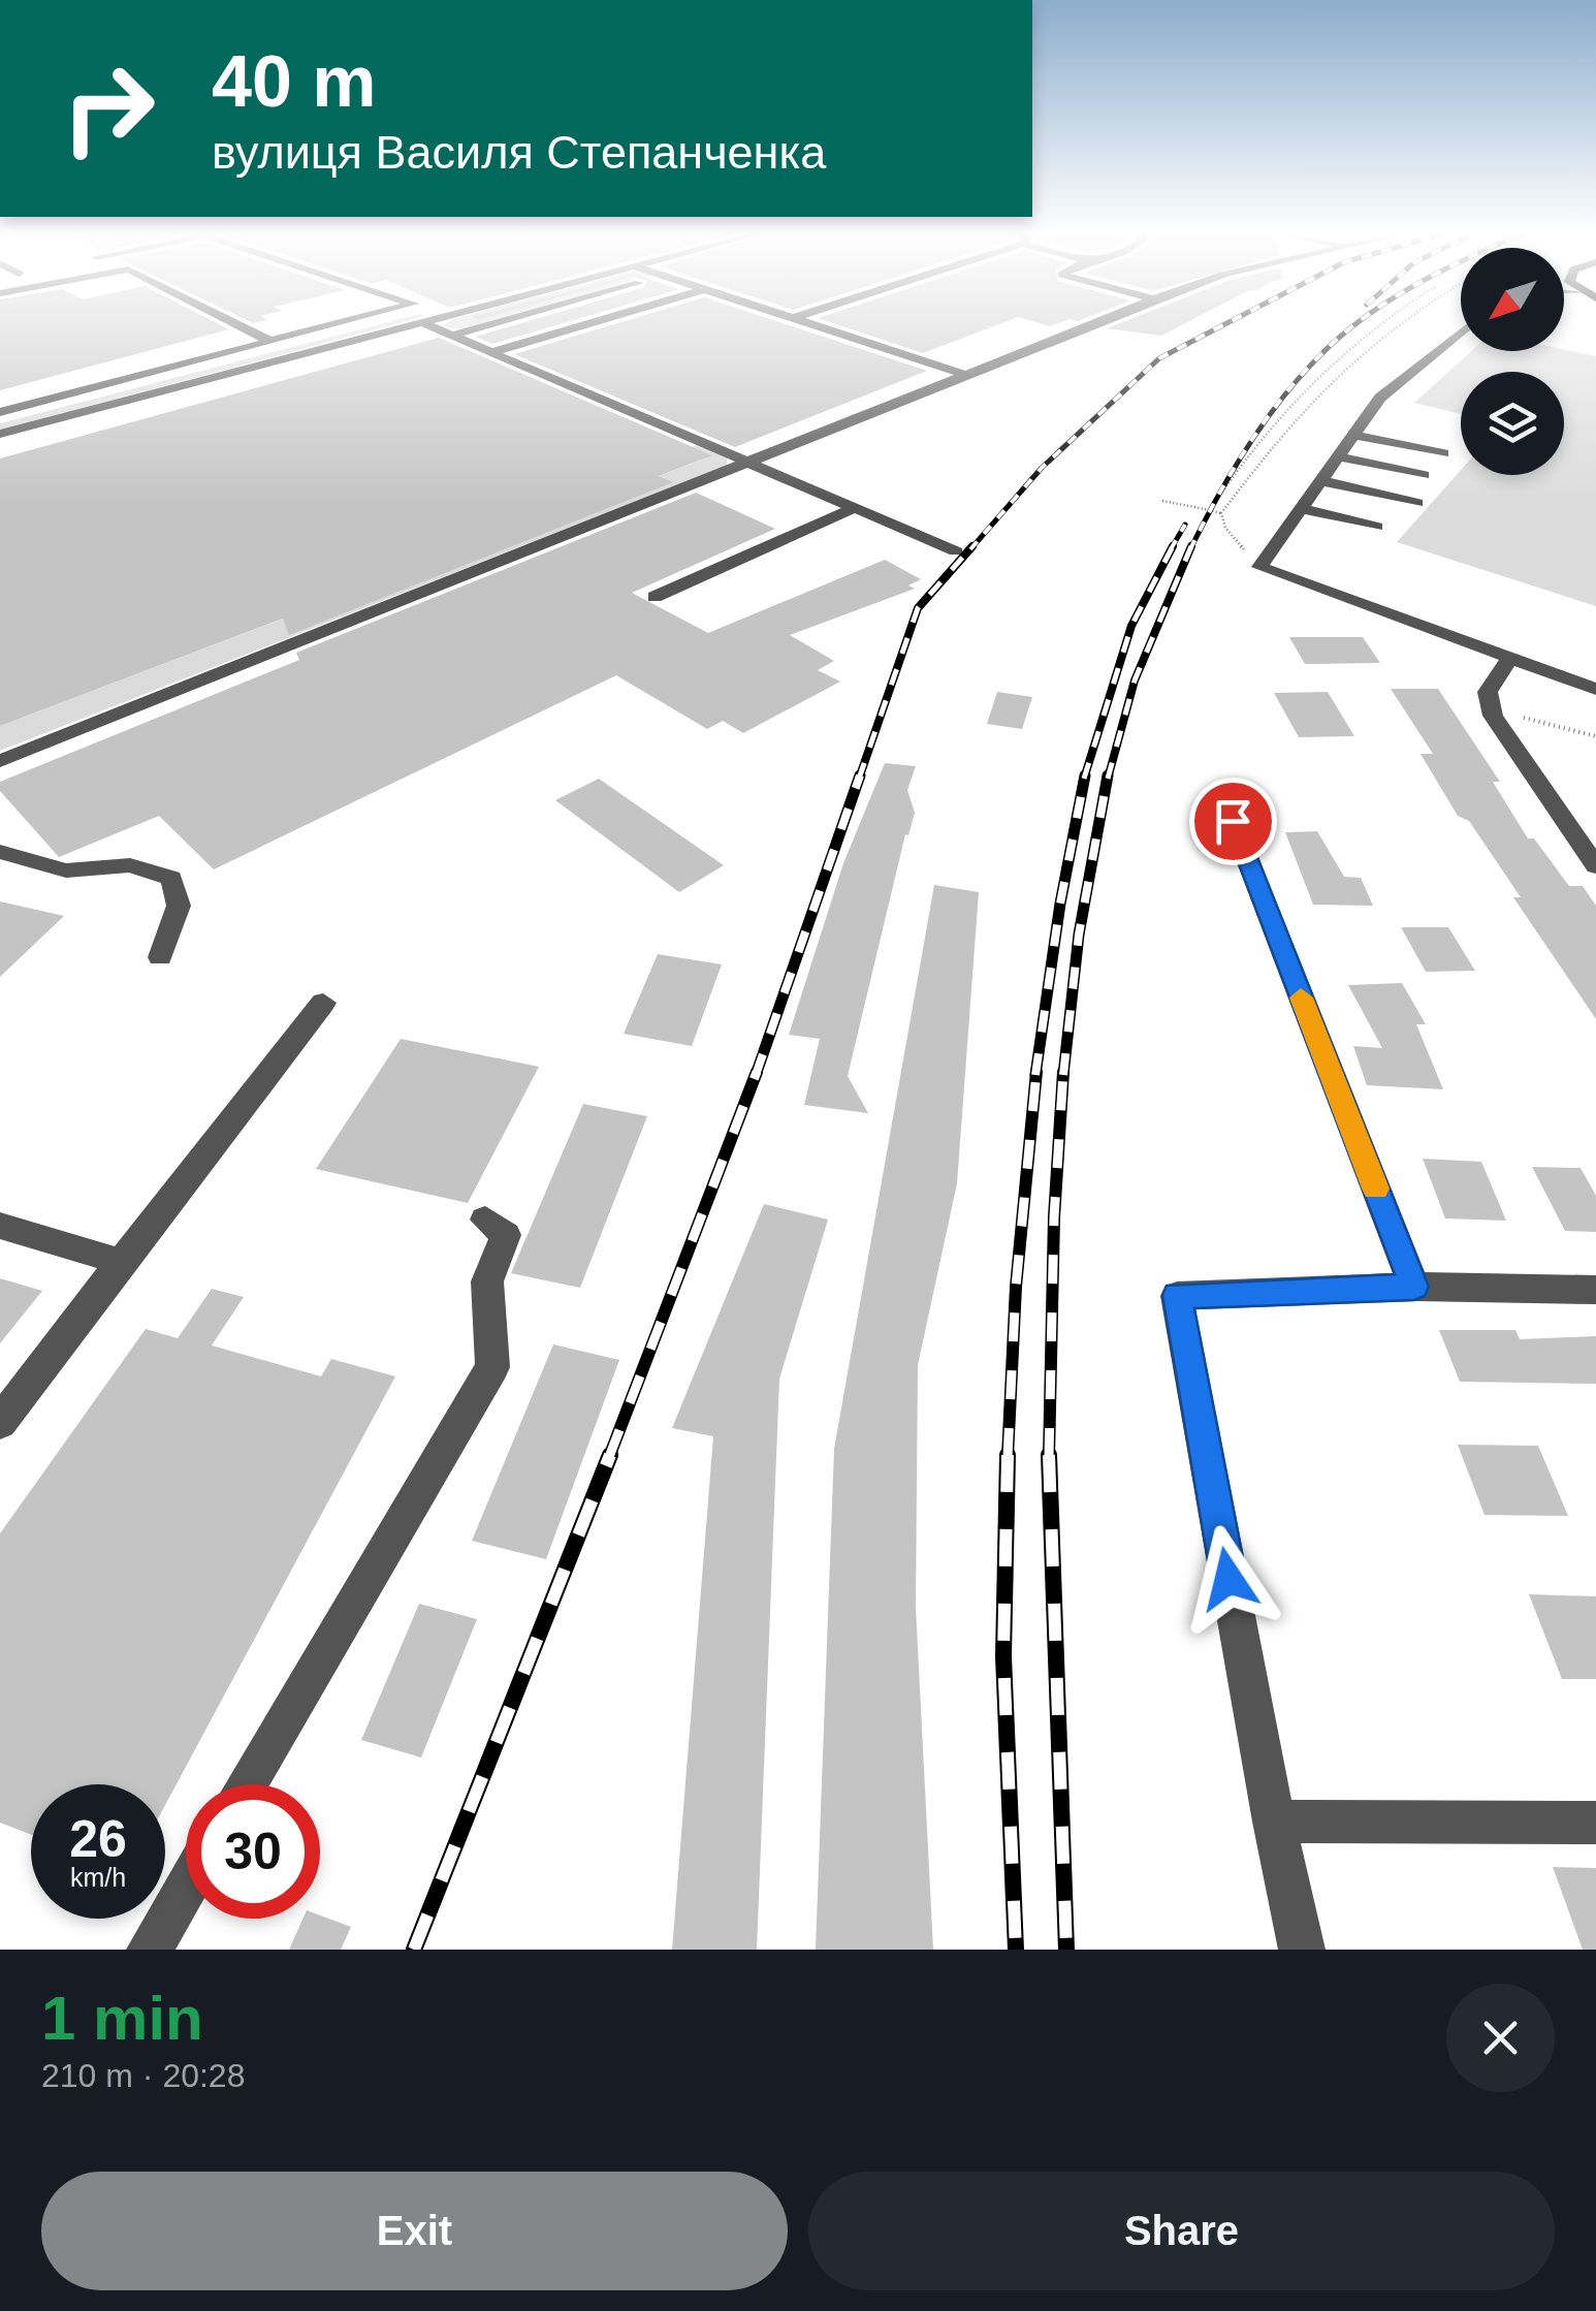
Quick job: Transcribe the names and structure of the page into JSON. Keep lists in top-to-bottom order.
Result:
{
  "north": "bottom left",
  "page": {
    "turn": ["40 m", "вулиця Василя Степанченка"],
    "speed": "26 km/h",
    "limit": "30",
    "heading": ["1 min", "210 m · 20:28"],
    "buttons": ["Exit", "Share"]
  }
}
